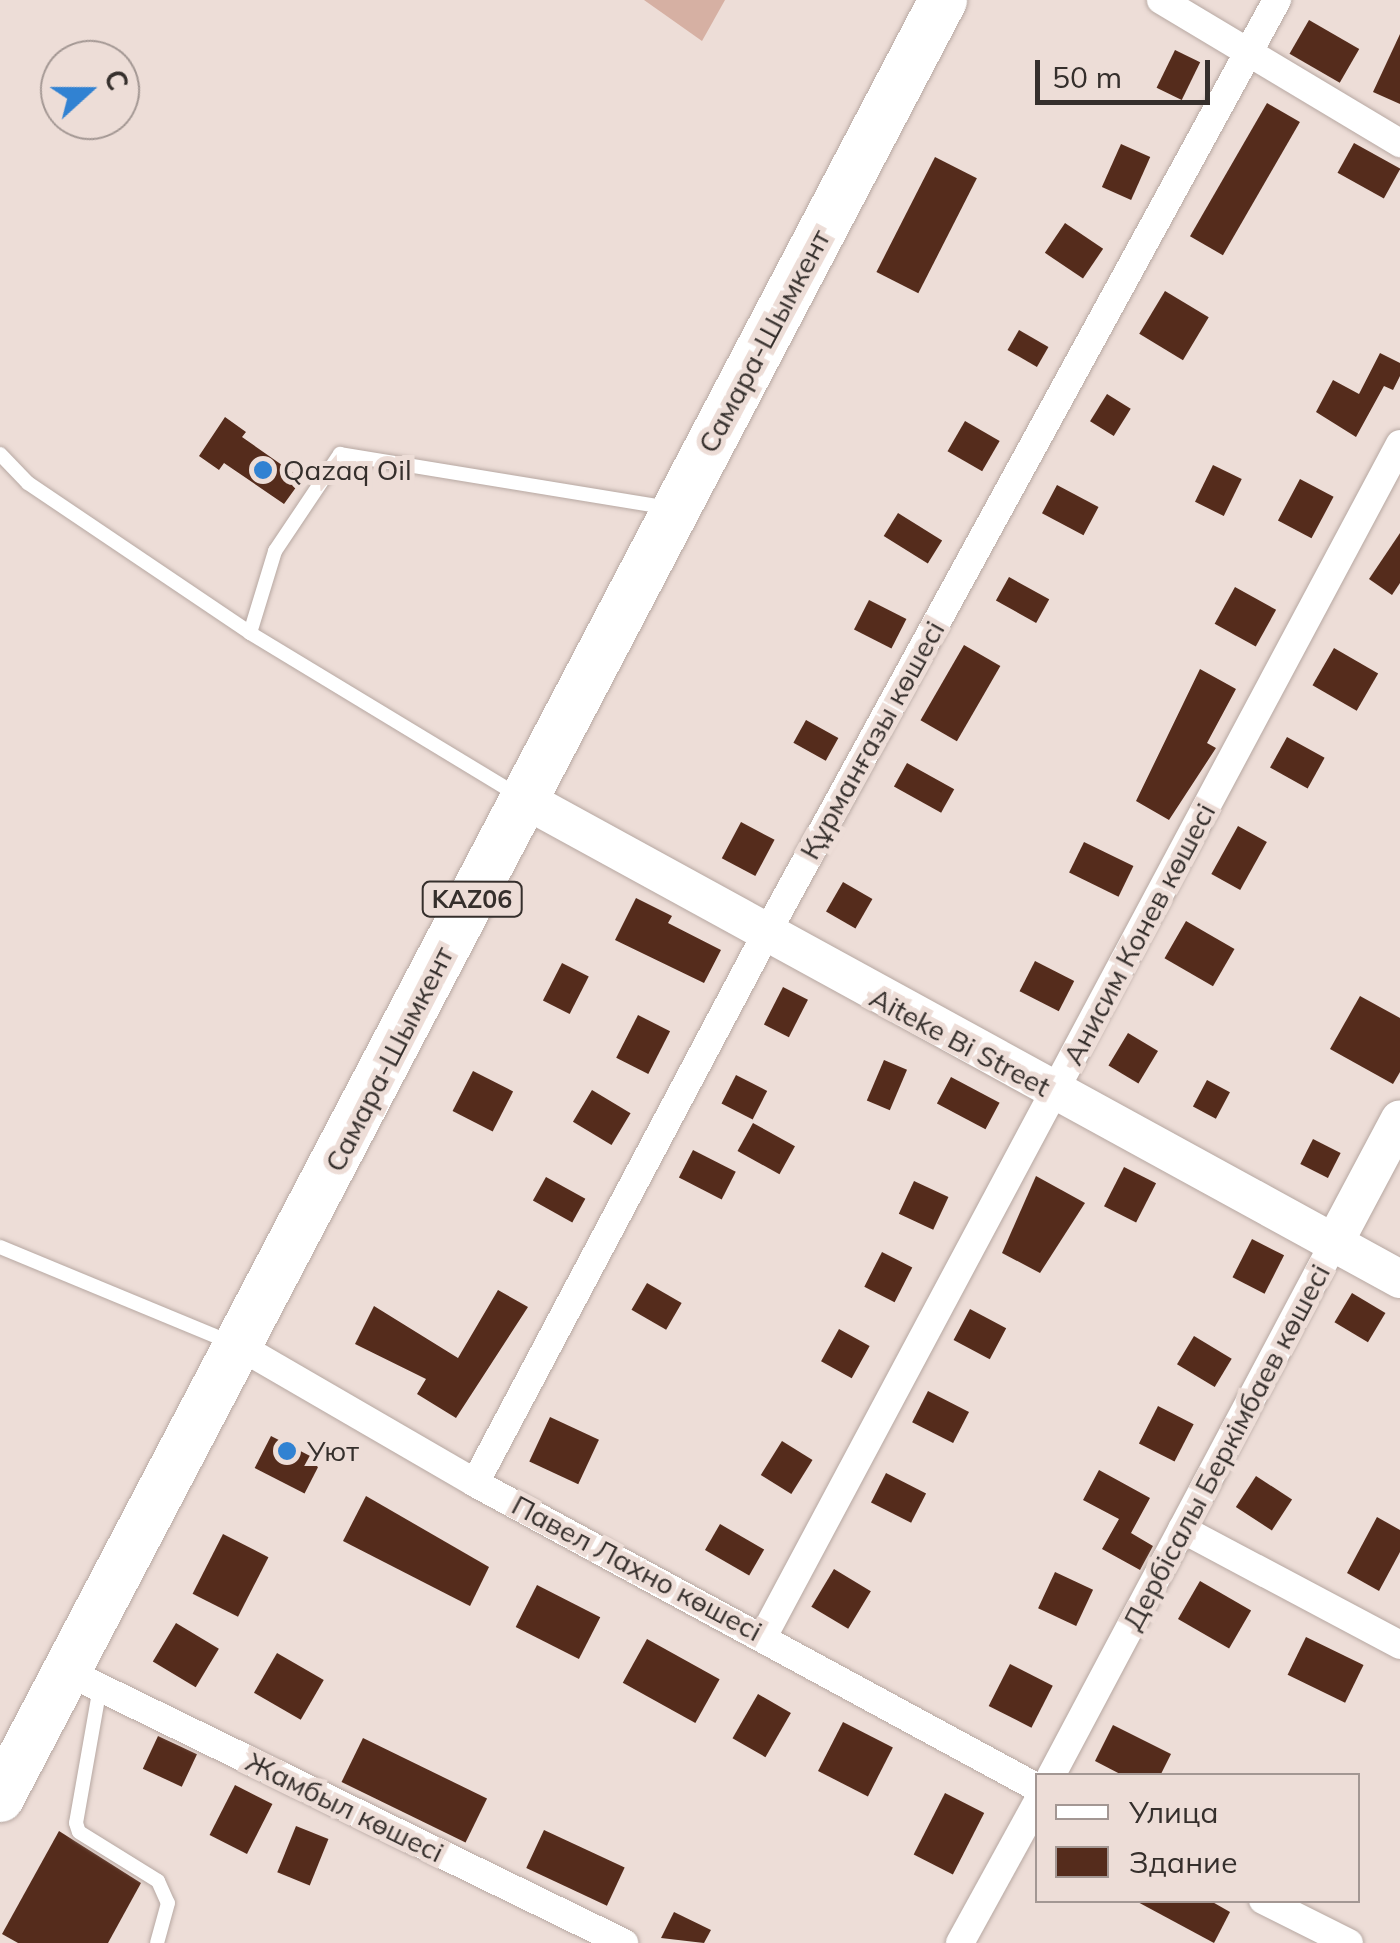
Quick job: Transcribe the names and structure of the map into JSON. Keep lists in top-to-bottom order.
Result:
{
  "streets": {
    "highway": ["Самара-Шымкент", "KАZ06"],
    "main road": ["Aiteke Bi Street", "Дербісалы Беркімбаев көшесі"],
    "street": [
      "Құрманғазы көшесі",
      "Анисим Конев көшесі",
      "Павел Лахно көшесі",
      "Жамбыл көшесі"
    ]
  },
  "crossings": [
    ["Самара-Шымкент", "Aiteke Bi Street"],
    ["Самара-Шымкент", "Павел Лахно көшесі"],
    ["Самара-Шымкент", "Жамбыл көшесі"],
    ["Құрманғазы көшесі", "Aiteke Bi Street"],
    ["Құрманғазы көшесі", "Павел Лахно көшесі"],
    ["Анисим Конев көшесі", "Aiteke Bi Street"],
    ["Анисим Конев көшесі", "Павел Лахно көшесі"],
    ["Aiteke Bi Street", "Дербісалы Беркімбаев көшесі"]
  ],
  "places": ["Qazaq Oil", "Уют"],
  "legend": ["Улица", "Здание"],
  "scale_bar": "50 m",
  "north": "right"
}
